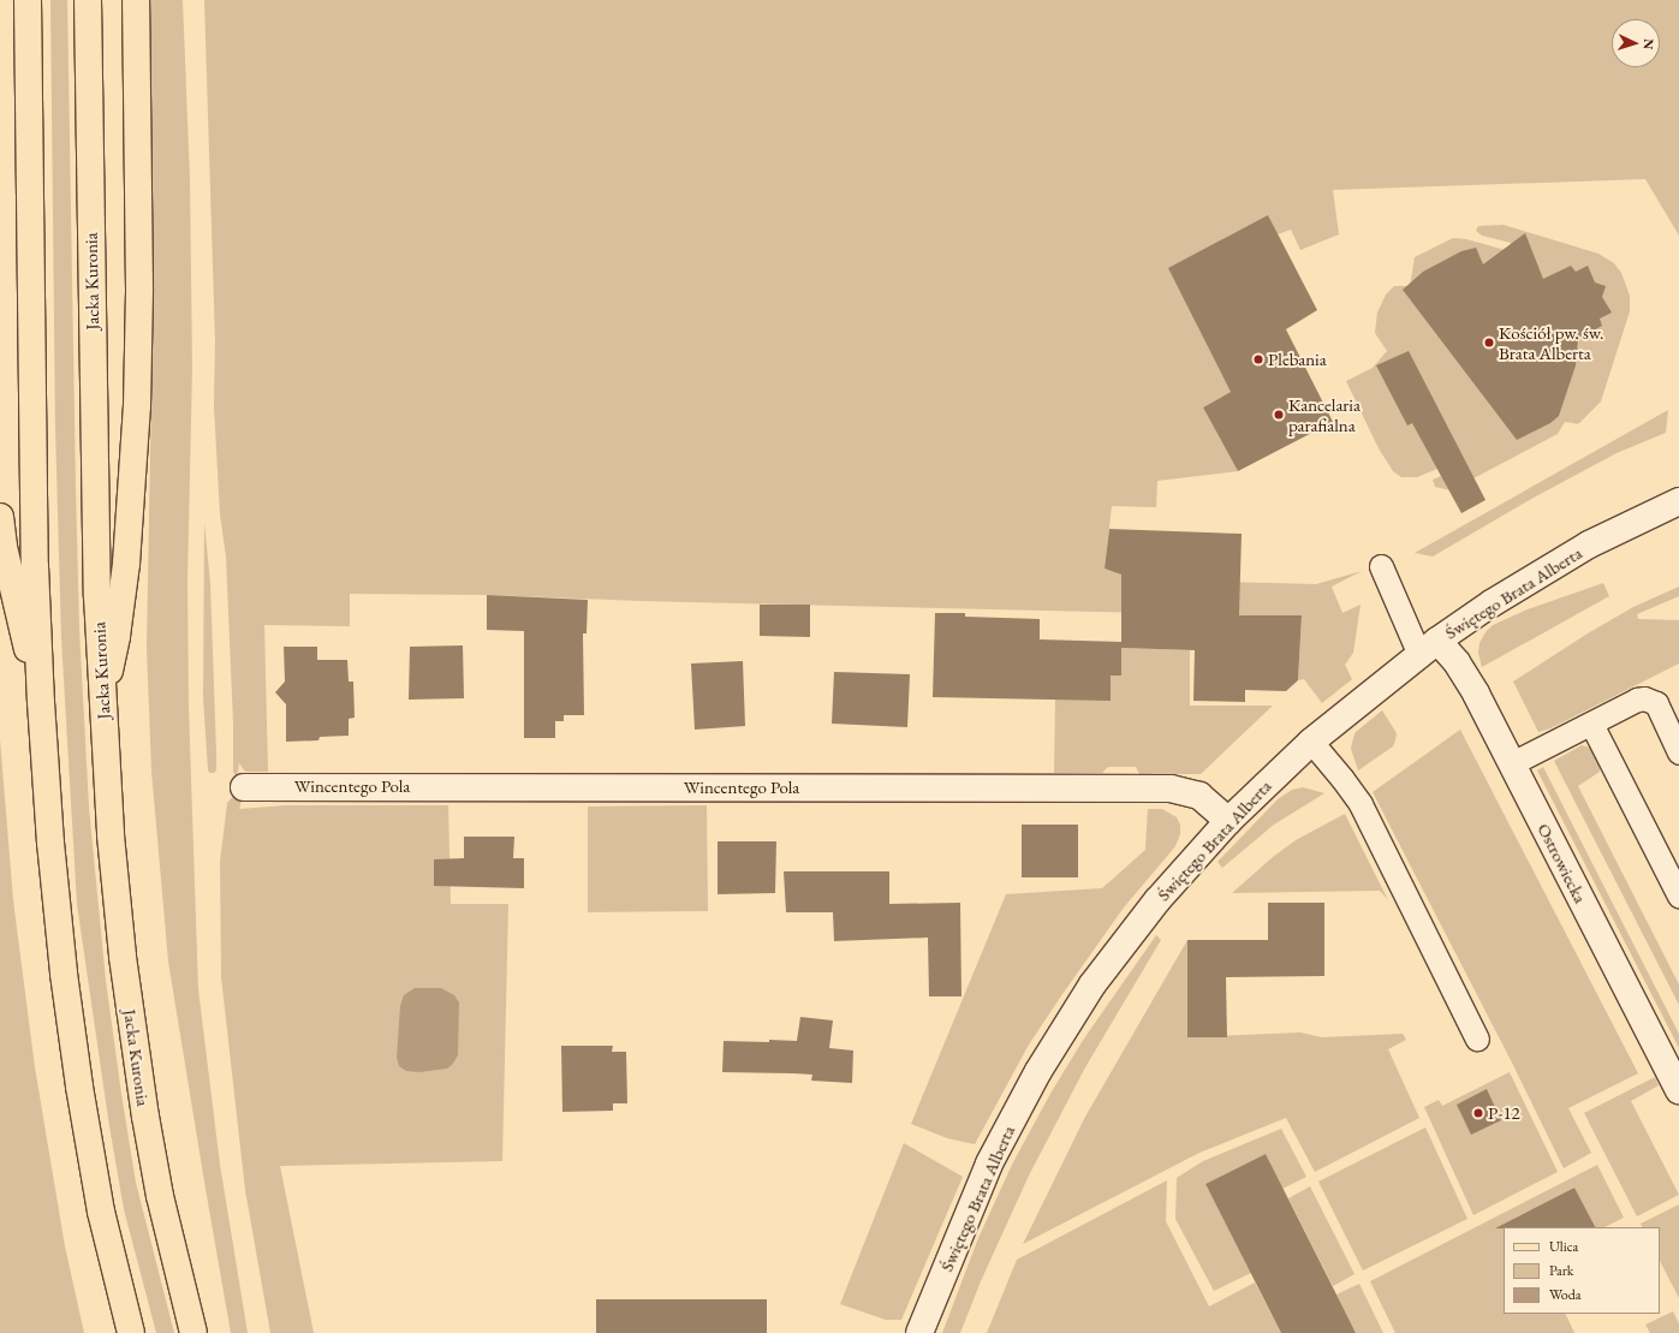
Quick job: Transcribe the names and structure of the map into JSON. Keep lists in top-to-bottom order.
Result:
{
  "streets": {
    "main road": ["Jacka Kuronia"],
    "street": ["Świętego Brata Alberta", "Wincentego Pola", "Ostrowiecka"]
  },
  "crossings": [
    ["Świętego Brata Alberta", "Wincentego Pola"],
    ["Świętego Brata Alberta", "Ostrowiecka"]
  ],
  "places": [
    "Kościół pw. św. Brata Alberta",
    "Plebania",
    "Kancelaria parafialna",
    "P-12"
  ],
  "legend": ["Ulica", "Park", "Woda"],
  "north": "right"
}
